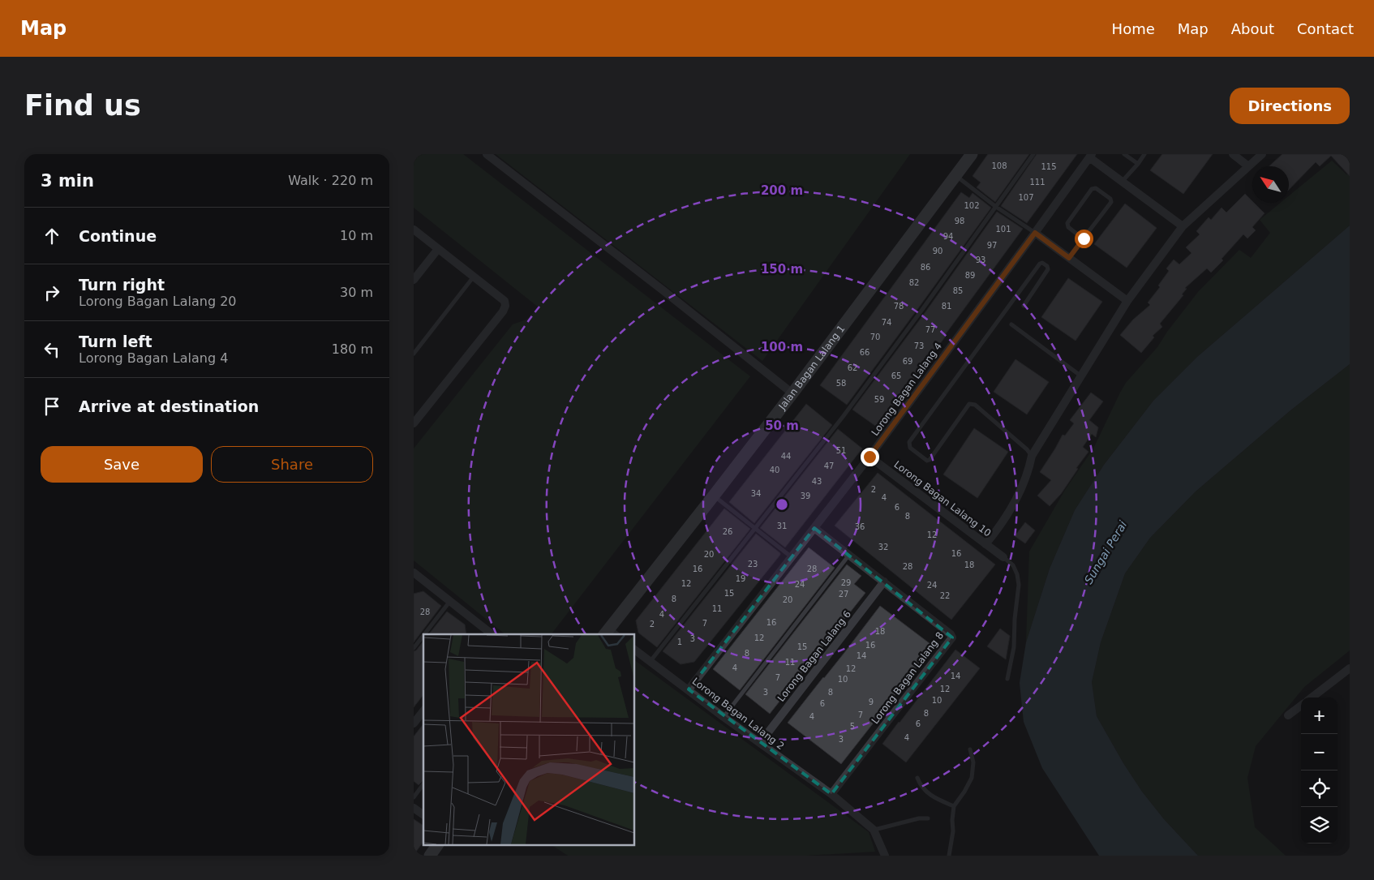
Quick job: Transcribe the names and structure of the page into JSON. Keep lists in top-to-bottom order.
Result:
{
  "streets": {
    "main road": ["Jalan Bagan Lalang 1"],
    "street": [
      "Lorong Bagan Lalang 4",
      "Lorong Bagan Lalang 10",
      "Lorong Bagan Lalang 6",
      "Lorong Bagan Lalang 8",
      "Lorong Bagan Lalang 2"
    ]
  },
  "crossings": [
    ["Lorong Bagan Lalang 4", "Lorong Bagan Lalang 10"],
    ["Lorong Bagan Lalang 4", "Lorong Bagan Lalang 8"],
    ["Lorong Bagan Lalang 4", "Lorong Bagan Lalang 2"],
    ["Lorong Bagan Lalang 6", "Lorong Bagan Lalang 8"],
    ["Lorong Bagan Lalang 6", "Lorong Bagan Lalang 2"],
    ["Lorong Bagan Lalang 8", "Lorong Bagan Lalang 2"]
  ],
  "water": ["Sungai Perai"],
  "house_numbers": [
    "108",
    "115",
    "111",
    "107",
    "102",
    "98",
    "101",
    "94",
    "97",
    "90",
    "93",
    "86",
    "89",
    "82",
    "85",
    "78",
    "81",
    "74",
    "77",
    "70",
    "73",
    "66",
    "69",
    "62",
    "65",
    "58",
    "59",
    "51",
    "44",
    "47",
    "40",
    "43",
    "2",
    "34",
    "39",
    "4",
    "6",
    "8",
    "31",
    "36",
    "26",
    "12",
    "32",
    "16",
    "20",
    "23",
    "18",
    "28",
    "16",
    "28",
    "19",
    "29",
    "12",
    "24",
    "24",
    "15",
    "27",
    "22",
    "8",
    "20",
    "11",
    "28",
    "4",
    "16",
    "7",
    "2",
    "18",
    "12",
    "3",
    "1",
    "16",
    "15",
    "8",
    "14",
    "11",
    "4",
    "12",
    "14",
    "7",
    "10",
    "12",
    "3",
    "8",
    "10",
    "9",
    "6",
    "8",
    "7",
    "4",
    "6",
    "5",
    "4",
    "3"
  ],
  "north": "top left",
  "page": {
    "header": "Map",
    "nav": [
      "Home",
      "Map",
      "About",
      "Contact"
    ],
    "buttons": [
      "Directions",
      ["Save", "Share"]
    ],
    "title": "Find us",
    "heading": ["3 min", "Walk · 220 m"],
    "list": [
      ["Continue", "10 m"],
      ["Turn right", "Lorong Bagan Lalang 20", "30 m"],
      ["Turn left", "Lorong Bagan Lalang 4", "180 m"],
      "Arrive at destination"
    ],
    "map_buttons": ["+", "−"]
  },
  "rings": [
    "200 m",
    "150 m",
    "100 m",
    "50 m"
  ]
}
